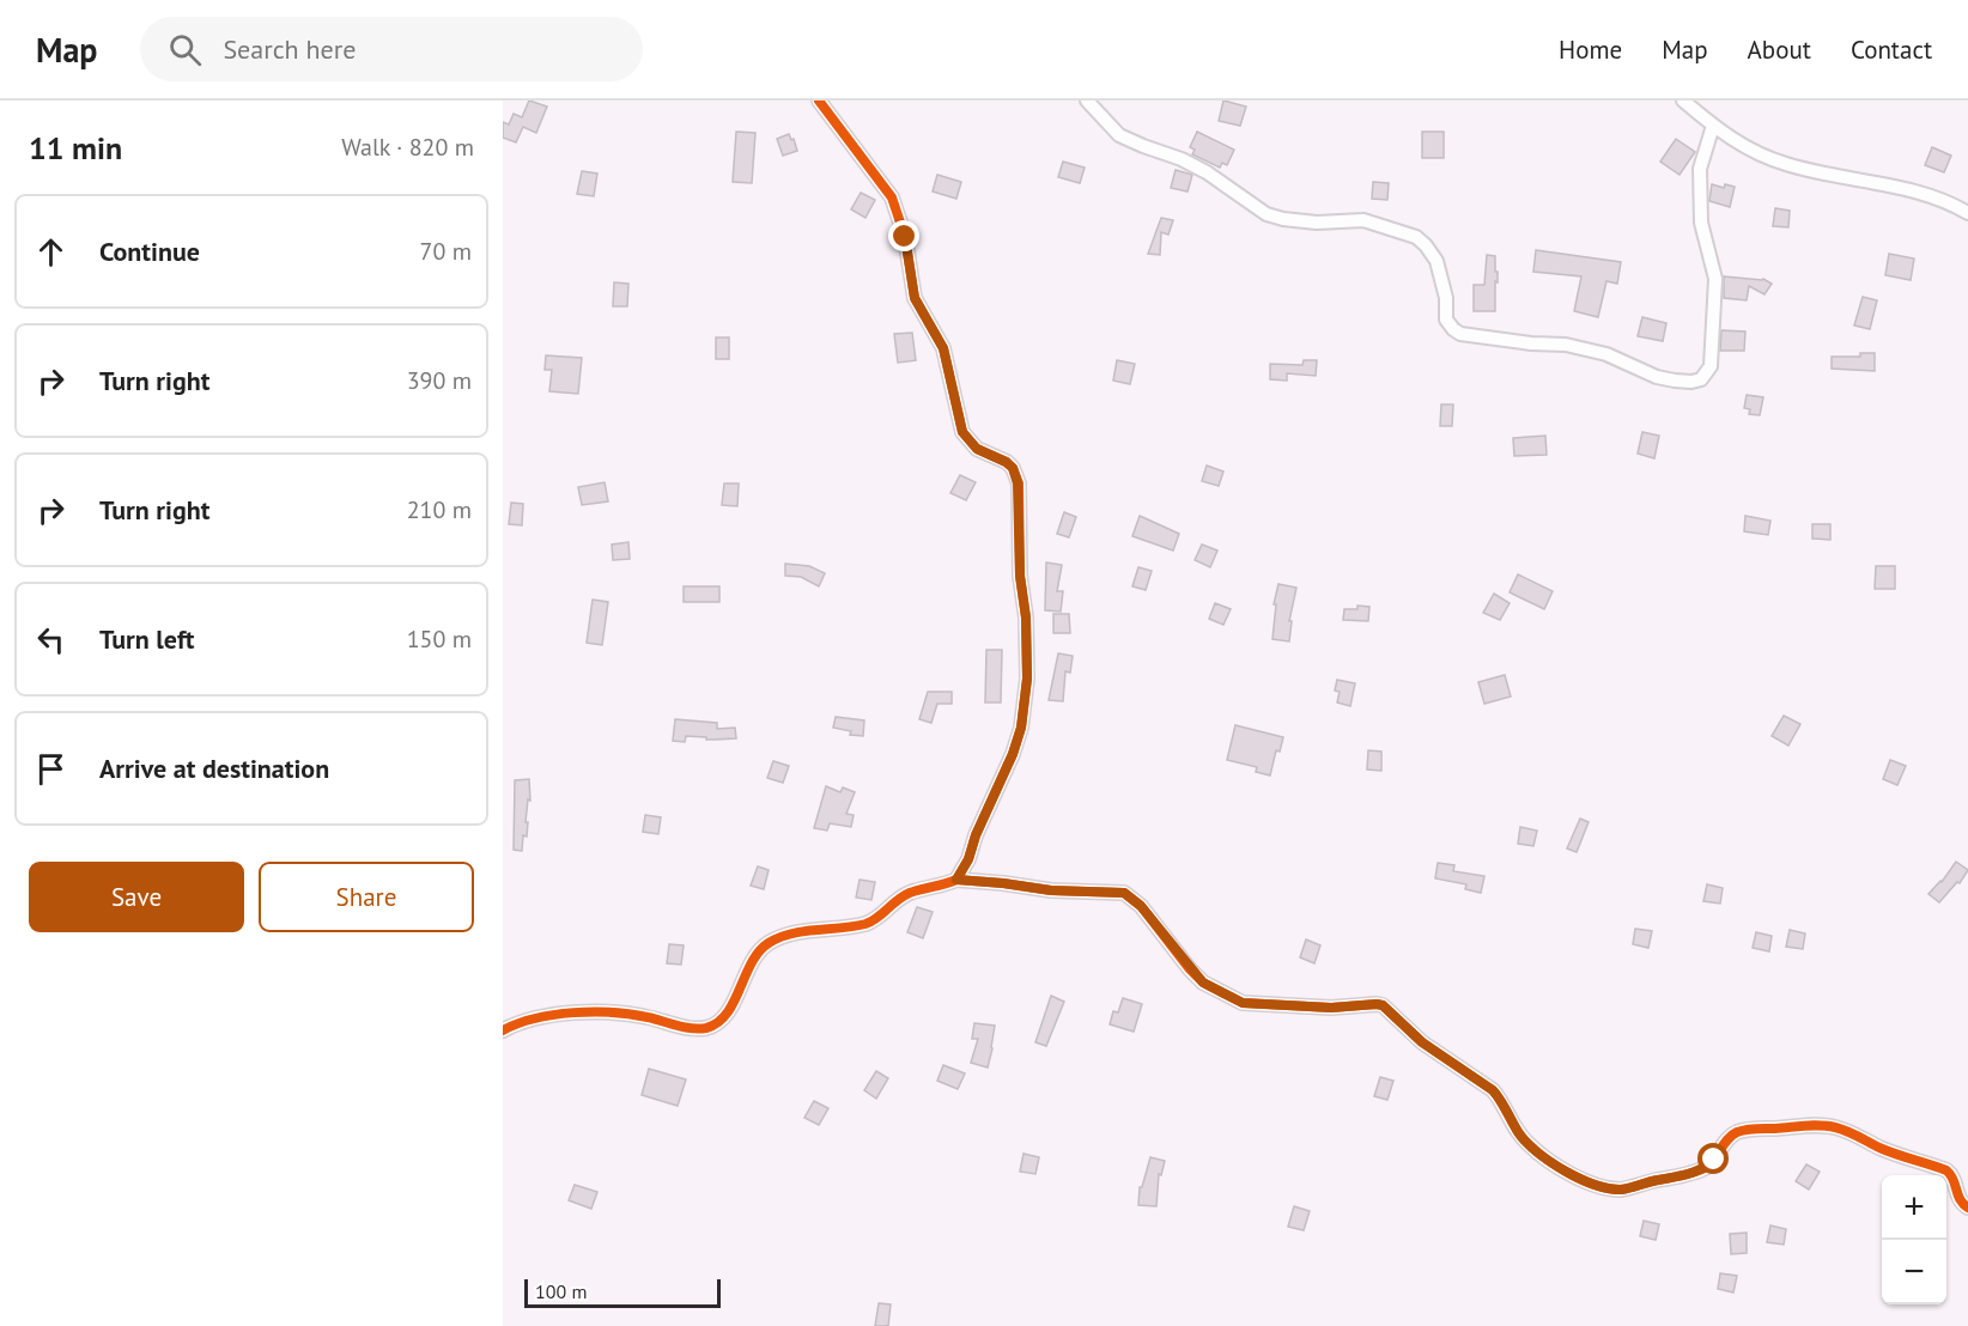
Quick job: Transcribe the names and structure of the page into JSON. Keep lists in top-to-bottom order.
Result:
{
  "scale_bar": "100 m",
  "page": {
    "header": "Map",
    "search": "Search here",
    "nav": [
      "Home",
      "Map",
      "About",
      "Contact"
    ],
    "heading": ["11 min", "Walk · 820 m"],
    "list": [
      ["Continue", "70 m"],
      ["Turn right", "390 m"],
      ["Turn right", "210 m"],
      ["Turn left", "150 m"],
      "Arrive at destination"
    ],
    "buttons": ["Save", "Share"],
    "map_buttons": ["+", "−"],
    "scale": "100 m"
  }
}
